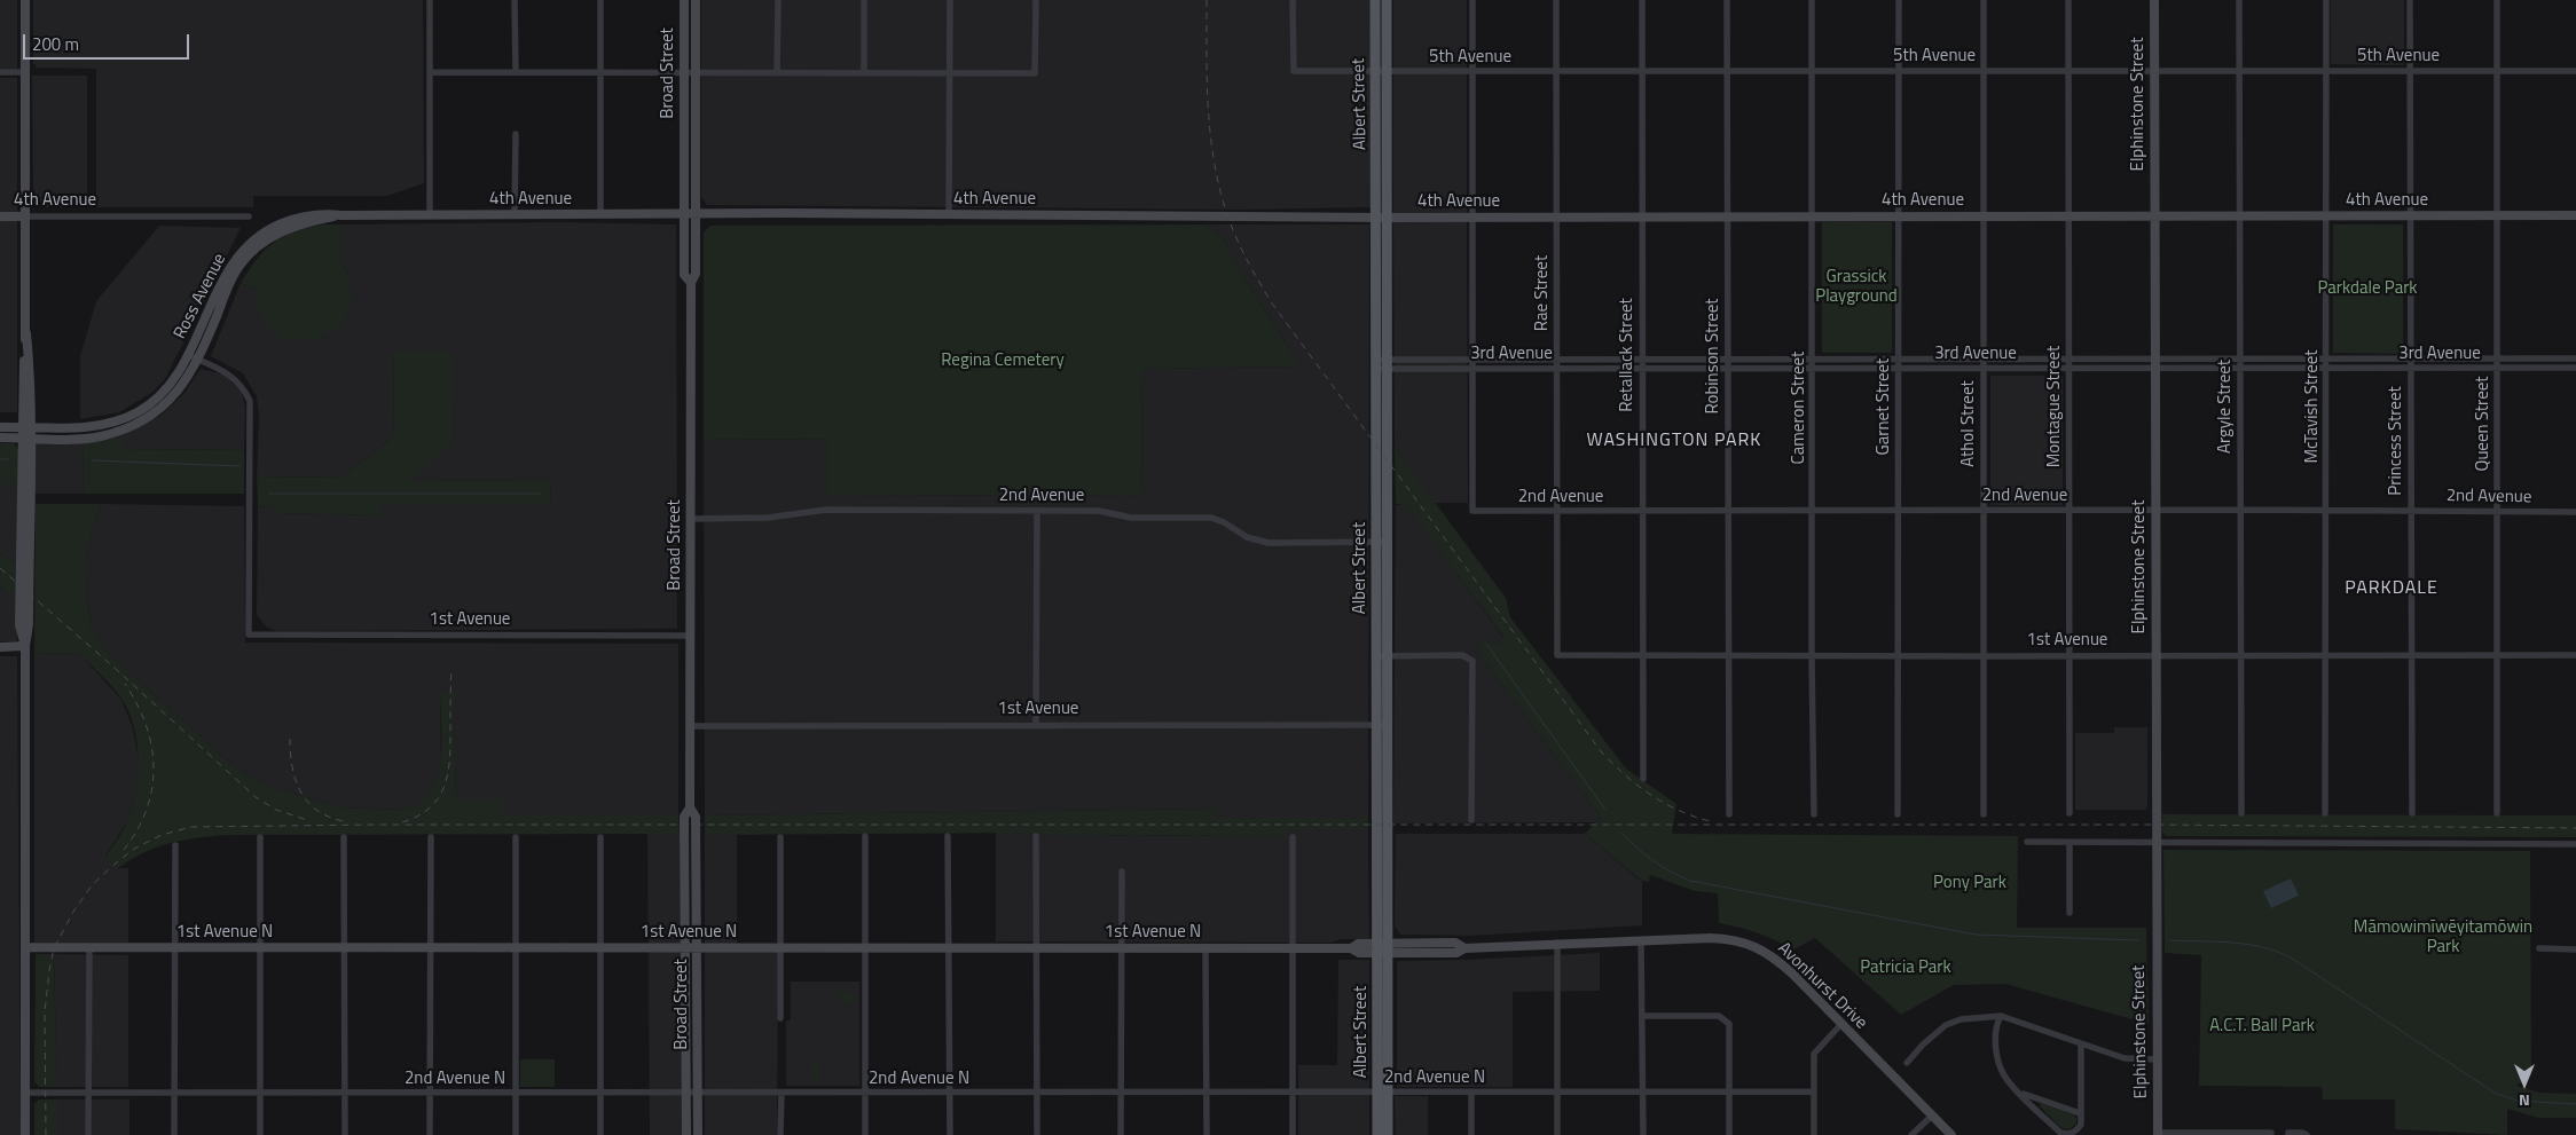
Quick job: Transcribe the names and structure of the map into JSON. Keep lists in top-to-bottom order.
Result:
{
  "streets": {
    "main road": [
      "Broad Street",
      "Albert Street",
      "Elphinstone Street",
      "4th Avenue",
      "Ross Avenue",
      "1st Avenue N",
      "Avonhurst Drive"
    ],
    "street": [
      "5th Avenue",
      "Rae Street",
      "3rd Avenue",
      "Retallack Street",
      "Robinson Street",
      "Garnet Street",
      "Montague Street",
      "Argyle Street",
      "McTavish Street",
      "Cameron Street",
      "Athol Street",
      "Queen Street",
      "Princess Street",
      "2nd Avenue",
      "1st Avenue",
      "2nd Avenue N"
    ]
  },
  "crossings": [
    ["5th Avenue", "Albert Street"],
    ["5th Avenue", "Elphinstone Street"],
    ["5th Avenue", "Rae Street"],
    ["5th Avenue", "Retallack Street"],
    ["5th Avenue", "Robinson Street"],
    ["5th Avenue", "Garnet Street"],
    ["5th Avenue", "Montague Street"],
    ["5th Avenue", "Argyle Street"],
    ["5th Avenue", "McTavish Street"],
    ["5th Avenue", "Cameron Street"],
    ["5th Avenue", "Athol Street"],
    ["5th Avenue", "Queen Street"],
    ["5th Avenue", "Princess Street"],
    ["Broad Street", "4th Avenue"],
    ["Broad Street", "2nd Avenue"],
    ["Broad Street", "1st Avenue"],
    ["Broad Street", "1st Avenue N"],
    ["Broad Street", "2nd Avenue N"],
    ["Albert Street", "4th Avenue"],
    ["Albert Street", "3rd Avenue"],
    ["Albert Street", "2nd Avenue"],
    ["Albert Street", "1st Avenue"],
    ["Albert Street", "1st Avenue N"],
    ["Albert Street", "Avonhurst Drive"],
    ["Albert Street", "2nd Avenue N"],
    ["Elphinstone Street", "4th Avenue"],
    ["Elphinstone Street", "3rd Avenue"],
    ["Elphinstone Street", "2nd Avenue"],
    ["Elphinstone Street", "1st Avenue"],
    ["4th Avenue", "Rae Street"],
    ["4th Avenue", "Ross Avenue"],
    ["4th Avenue", "Retallack Street"],
    ["4th Avenue", "Robinson Street"],
    ["4th Avenue", "Garnet Street"],
    ["4th Avenue", "Montague Street"],
    ["4th Avenue", "Argyle Street"],
    ["4th Avenue", "McTavish Street"],
    ["4th Avenue", "Cameron Street"],
    ["4th Avenue", "Athol Street"],
    ["4th Avenue", "Queen Street"],
    ["4th Avenue", "Princess Street"],
    ["Rae Street", "3rd Avenue"],
    ["Rae Street", "2nd Avenue"],
    ["Rae Street", "1st Avenue"],
    ["Ross Avenue", "1st Avenue"],
    ["3rd Avenue", "Retallack Street"],
    ["3rd Avenue", "Robinson Street"],
    ["3rd Avenue", "Garnet Street"],
    ["3rd Avenue", "Montague Street"],
    ["3rd Avenue", "Argyle Street"],
    ["3rd Avenue", "McTavish Street"],
    ["3rd Avenue", "Cameron Street"],
    ["3rd Avenue", "Athol Street"],
    ["3rd Avenue", "Queen Street"],
    ["3rd Avenue", "Princess Street"],
    ["3rd Avenue", "2nd Avenue"],
    ["Retallack Street", "2nd Avenue"],
    ["Retallack Street", "1st Avenue"],
    ["Robinson Street", "2nd Avenue"],
    ["Robinson Street", "1st Avenue"],
    ["Garnet Street", "2nd Avenue"],
    ["Garnet Street", "1st Avenue"],
    ["Montague Street", "2nd Avenue"],
    ["Montague Street", "1st Avenue"],
    ["Argyle Street", "2nd Avenue"],
    ["Argyle Street", "1st Avenue"],
    ["McTavish Street", "2nd Avenue"],
    ["McTavish Street", "1st Avenue"],
    ["Cameron Street", "2nd Avenue"],
    ["Cameron Street", "1st Avenue"],
    ["Athol Street", "2nd Avenue"],
    ["Athol Street", "1st Avenue"],
    ["Queen Street", "2nd Avenue"],
    ["Queen Street", "1st Avenue"],
    ["Princess Street", "2nd Avenue"],
    ["Princess Street", "1st Avenue"],
    ["1st Avenue N", "Avonhurst Drive"]
  ],
  "districts": ["WASHINGTON PARK", "PARKDALE"],
  "parks": [
    "Grassick Playground",
    "Parkdale Park",
    "Regina Cemetery",
    "Pony Park",
    "Māmowimīwēyitamōwin Park",
    "Patricia Park",
    "A.C.T. Ball Park"
  ],
  "scale_bar": "200 m",
  "north": "bottom"
}
